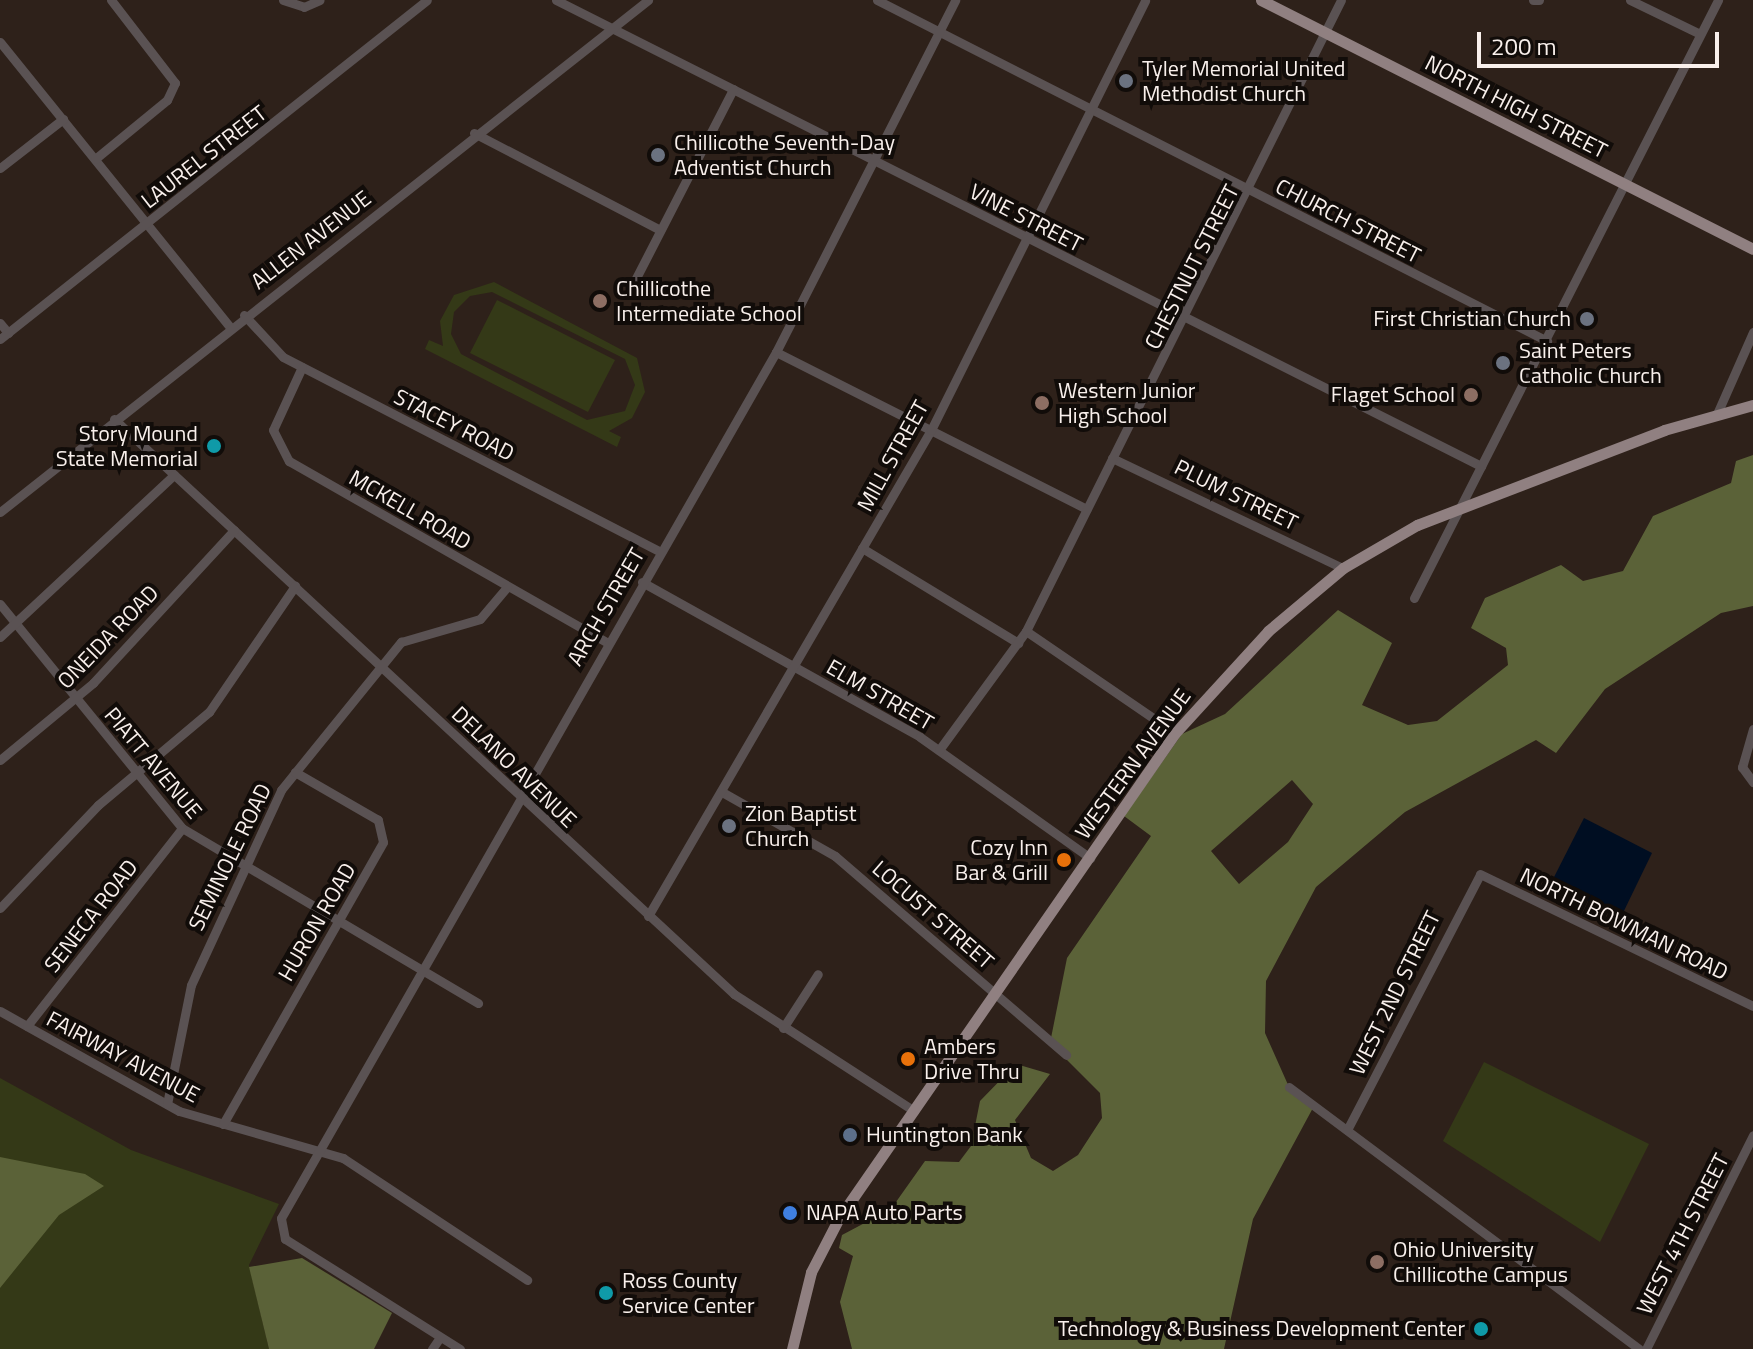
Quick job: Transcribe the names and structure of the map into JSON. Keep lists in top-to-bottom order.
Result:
{
  "streets": {
    "main road": ["NORTH HIGH STREET", "WESTERN AVENUE"],
    "street": [
      "LAUREL STREET",
      "VINE STREET",
      "CHURCH STREET",
      "ALLEN AVENUE",
      "CHESTNUT STREET",
      "STACEY ROAD",
      "MILL STREET",
      "PLUM STREET",
      "MCKELL ROAD",
      "ARCH STREET",
      "ONEIDA ROAD",
      "ELM STREET",
      "PIATT AVENUE",
      "DELANO AVENUE",
      "SEMINOLE ROAD",
      "LOCUST STREET",
      "SENECA ROAD",
      "HURON ROAD",
      "NORTH BOWMAN ROAD",
      "WEST 2ND STREET",
      "FAIRWAY AVENUE",
      "WEST 4TH STREET"
    ]
  },
  "crossings": [
    ["NORTH HIGH STREET", "CHESTNUT STREET"],
    ["VINE STREET", "ALLEN AVENUE"],
    ["VINE STREET", "CHESTNUT STREET"],
    ["VINE STREET", "MILL STREET"],
    ["VINE STREET", "ARCH STREET"],
    ["CHURCH STREET", "CHESTNUT STREET"],
    ["CHURCH STREET", "MILL STREET"],
    ["CHURCH STREET", "ARCH STREET"],
    ["ALLEN AVENUE", "STACEY ROAD"],
    ["ALLEN AVENUE", "DELANO AVENUE"],
    ["CHESTNUT STREET", "PLUM STREET"],
    ["CHESTNUT STREET", "ELM STREET"],
    ["STACEY ROAD", "MCKELL ROAD"],
    ["STACEY ROAD", "ARCH STREET"],
    ["MILL STREET", "ELM STREET"],
    ["MILL STREET", "DELANO AVENUE"],
    ["MILL STREET", "LOCUST STREET"],
    ["PLUM STREET", "WESTERN AVENUE"],
    ["MCKELL ROAD", "ARCH STREET"],
    ["MCKELL ROAD", "SEMINOLE ROAD"],
    ["ARCH STREET", "ELM STREET"],
    ["ARCH STREET", "PIATT AVENUE"],
    ["ARCH STREET", "DELANO AVENUE"],
    ["ARCH STREET", "FAIRWAY AVENUE"],
    ["ONEIDA ROAD", "PIATT AVENUE"],
    ["ONEIDA ROAD", "DELANO AVENUE"],
    ["ELM STREET", "WESTERN AVENUE"],
    ["PIATT AVENUE", "SEMINOLE ROAD"],
    ["PIATT AVENUE", "SENECA ROAD"],
    ["PIATT AVENUE", "HURON ROAD"],
    ["WESTERN AVENUE", "DELANO AVENUE"],
    ["WESTERN AVENUE", "LOCUST STREET"],
    ["DELANO AVENUE", "SEMINOLE ROAD"],
    ["SEMINOLE ROAD", "HURON ROAD"],
    ["SEMINOLE ROAD", "FAIRWAY AVENUE"],
    ["SENECA ROAD", "FAIRWAY AVENUE"],
    ["HURON ROAD", "FAIRWAY AVENUE"],
    ["NORTH BOWMAN ROAD", "WEST 2ND STREET"]
  ],
  "places": [
    "Tyler Memorial United Methodist Church",
    "Chillicothe Seventh-Day Adventist Church",
    "Chillicothe Intermediate School",
    "First Christian Church",
    "Saint Peters Catholic Church",
    "Flaget School",
    "Western Junior High School",
    "Story Mound State Memorial",
    "Zion Baptist Church",
    "Cozy Inn Bar & Grill",
    "Ambers Drive Thru",
    "Huntington Bank",
    "NAPA Auto Parts",
    "Ohio University Chillicothe Campus",
    "Ross County Service Center",
    "Technology & Business Development Center"
  ],
  "scale_bar": "200 m"
}
